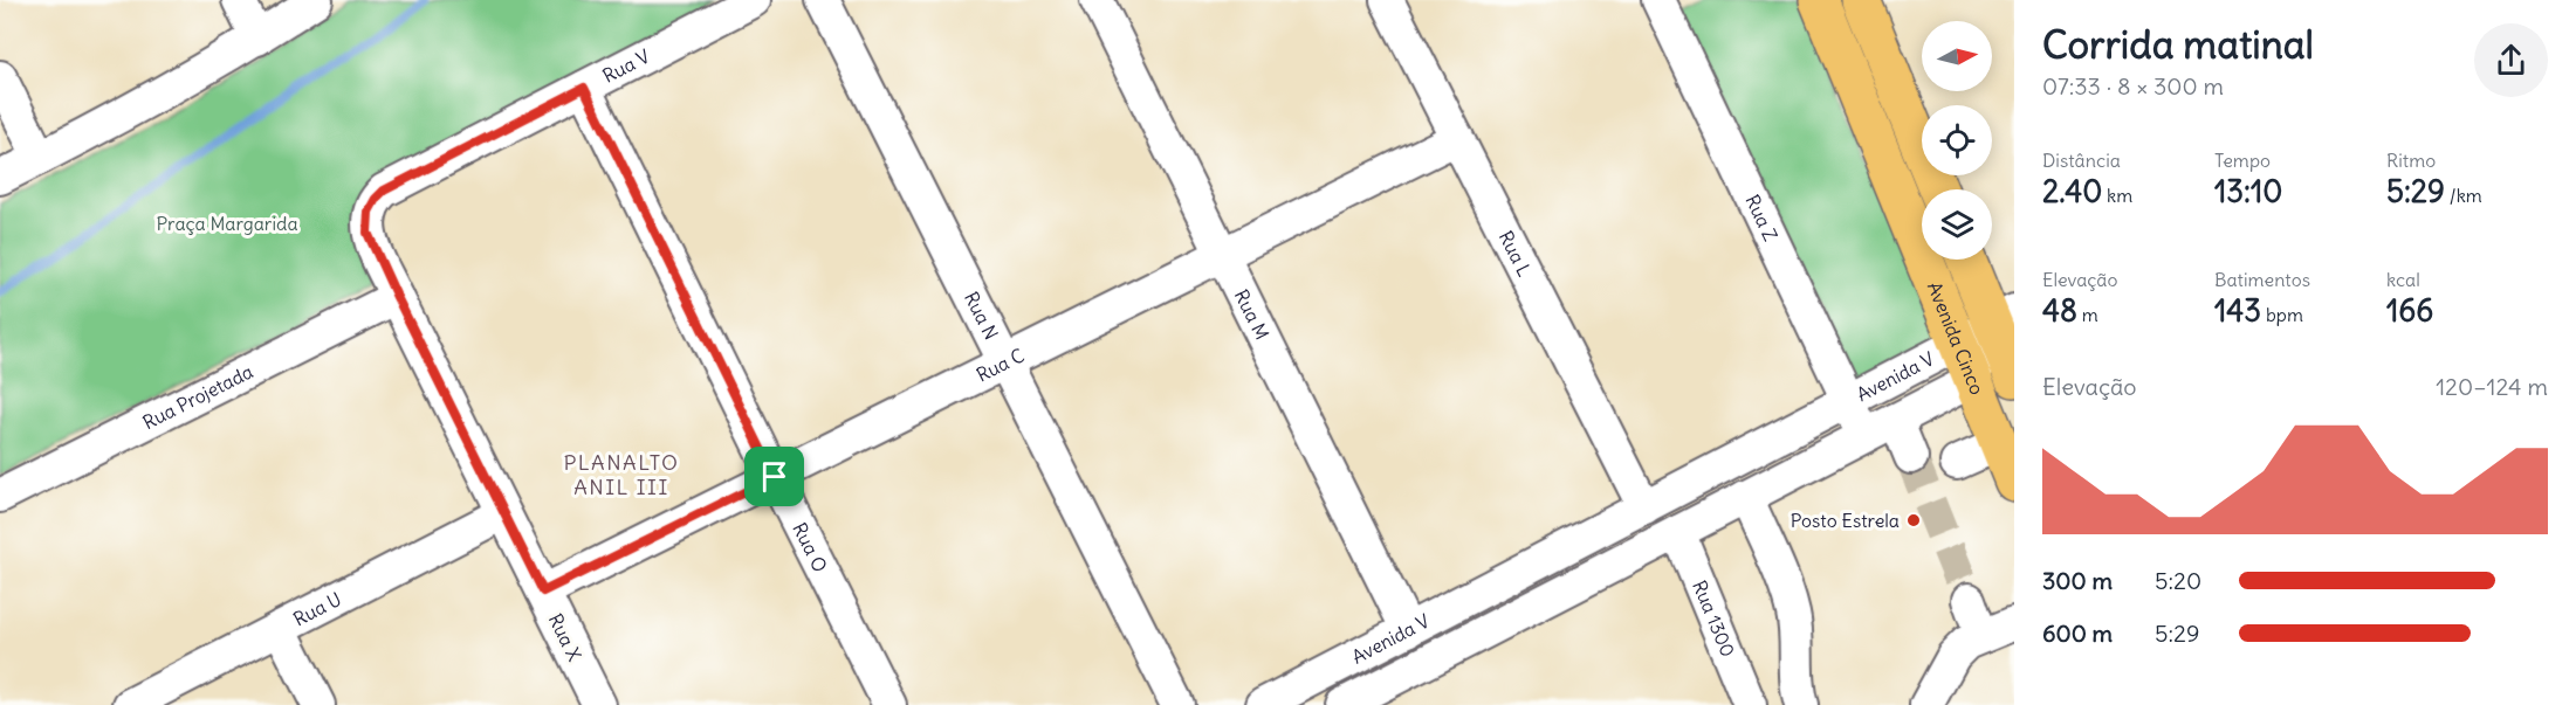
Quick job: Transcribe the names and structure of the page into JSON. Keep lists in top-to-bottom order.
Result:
{
  "streets": {
    "main road": ["Avenida Cinco"],
    "street": [
      "Rua V",
      "Rua Z",
      "Rua L",
      "Rua N",
      "Rua M",
      "Rua C",
      "Avenida V",
      "Rua Projetada",
      "Rua O",
      "Rua U",
      "Rua 1300",
      "Rua X"
    ]
  },
  "crossings": [
    ["Rua V", "Rua O"],
    ["Rua V", "Rua X"],
    ["Rua Z", "Avenida V"],
    ["Rua L", "Rua C"],
    ["Rua L", "Avenida V"],
    ["Rua N", "Rua C"],
    ["Rua M", "Rua C"],
    ["Rua M", "Avenida V"],
    ["Avenida Cinco", "Avenida V"],
    ["Rua C", "Rua O"],
    ["Rua C", "Rua X"],
    ["Avenida V", "Rua 1300"],
    ["Rua Projetada", "Rua X"],
    ["Rua U", "Rua X"]
  ],
  "districts": ["PLANALTO ANIL III"],
  "parks": ["Praça Margarida"],
  "places": ["Posto Estrela"],
  "north": "right",
  "page": {
    "heading": ["Corrida matinal", "07:33 · 8 × 300 m"],
    "stats": [
      ["Distância", "2.40 km"],
      ["Tempo", "13:10"],
      ["Ritmo", "5:29 /km"],
      ["Elevação", "48 m"],
      ["Batimentos", "143 bpm"],
      ["kcal", "166"]
    ],
    "chart": ["Elevação", "120–124 m"],
    "list": [
      {
        "name": "300 m",
        "note": "5:20"
      },
      {
        "name": "600 m",
        "note": "5:29"
      }
    ]
  }
}
